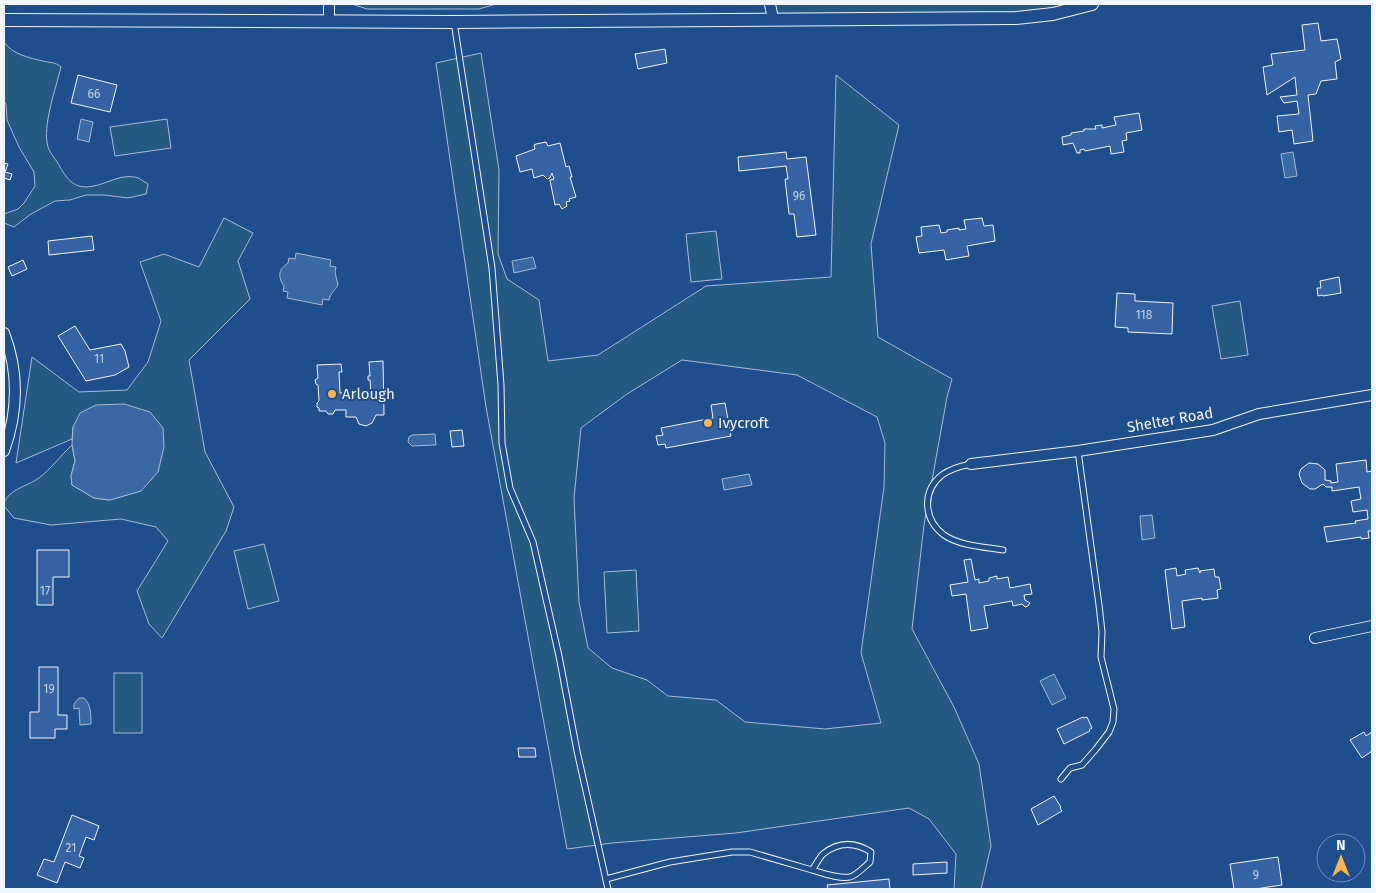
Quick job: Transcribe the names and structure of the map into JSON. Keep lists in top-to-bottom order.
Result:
{
  "streets": {
    "street": ["Shelter Road"]
  },
  "places": ["Arlough", "Ivycroft"],
  "house_numbers": [
    "66",
    "96",
    "118",
    "11",
    "17",
    "19",
    "21",
    "9"
  ],
  "north": "top"
}
